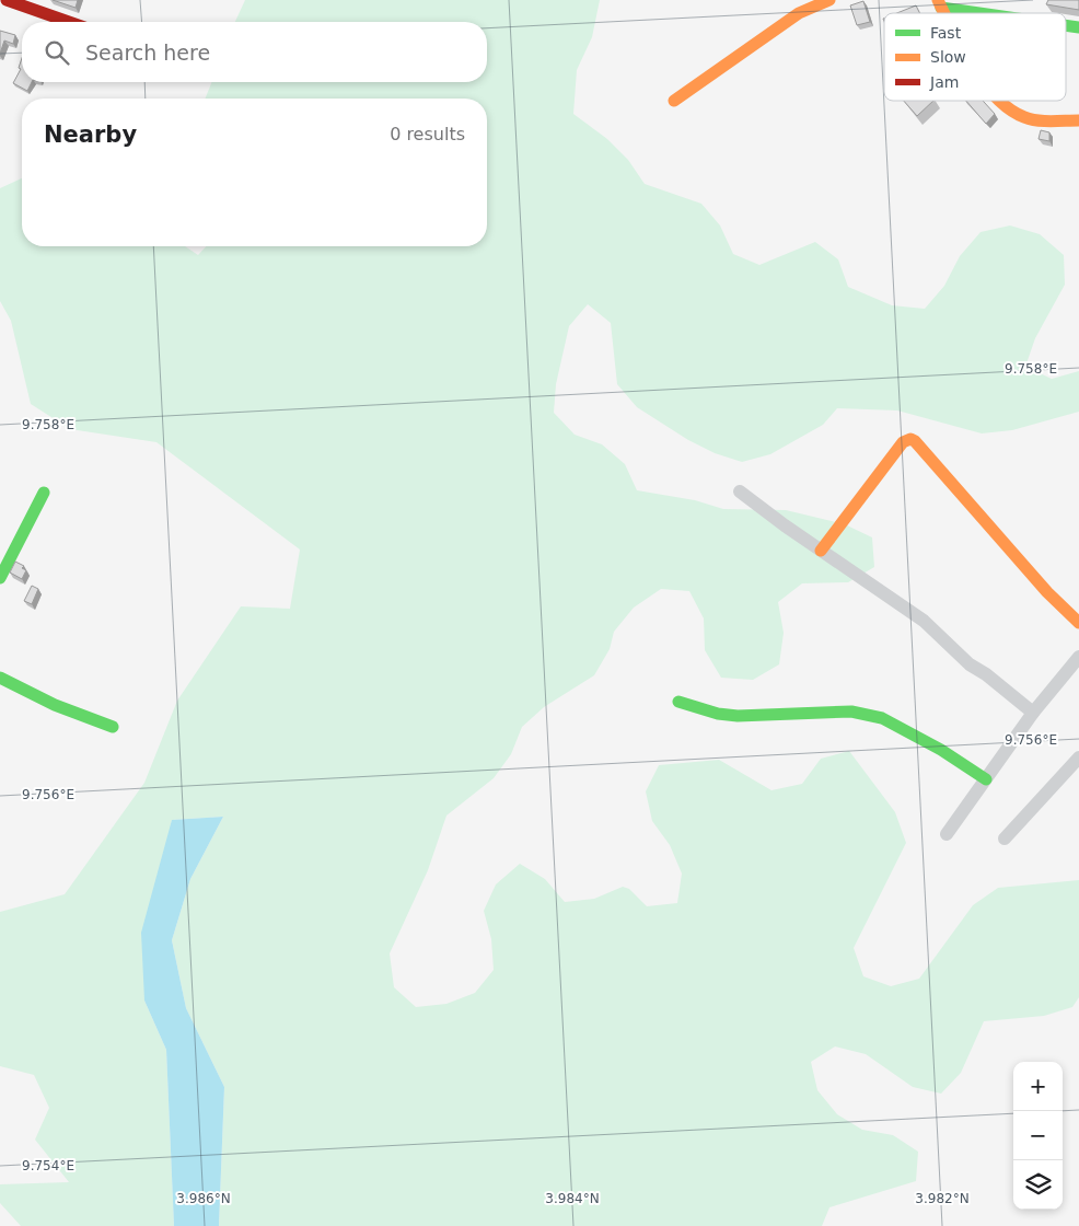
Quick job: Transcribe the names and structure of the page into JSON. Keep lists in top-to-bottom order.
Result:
{
  "legend": ["Fast", "Slow", "Jam"],
  "page": {
    "search": "Search here",
    "heading": ["Nearby", "0 results"],
    "map_buttons": ["+", "−"]
  },
  "coordinates": [
    "9.758°E",
    "9.756°E",
    "9.754°E",
    "3.986°N",
    "3.984°N",
    "3.982°N"
  ]
}
